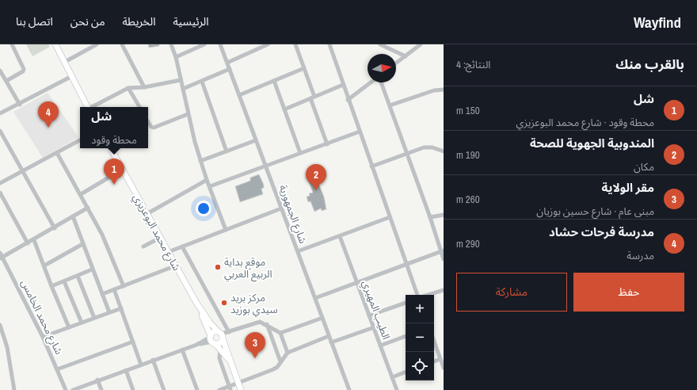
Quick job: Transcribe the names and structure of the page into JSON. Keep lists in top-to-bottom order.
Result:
{
  "streets": {
    "main road": ["شارع محمد البوعزيزي"],
    "street": ["شارع الجمهورية", "الطيب المهيري", "شارع محمد الخامس"]
  },
  "places": ["موقع بداية الربيع العربي", "مركز بريد سيدي بوزيد"],
  "north": "right",
  "page": {
    "header": "Wayfind",
    "nav": [
      "الرئيسية",
      "الخريطة",
      "من نحن",
      "اتصل بنا"
    ],
    "heading": ["بالقرب منك", "النتائج: 4"],
    "list": [
      {
        "mark": "1",
        "name": "شل",
        "note": "محطة وقود · شارع محمد البوعزيزي",
        "value": "150 m"
      },
      {
        "mark": "2",
        "name": "المندوبية الجهوية للصحة",
        "note": "مكان",
        "value": "190 m"
      },
      {
        "mark": "3",
        "name": "مقر الولاية",
        "note": "مبنى عام · شارع حسين بوزيان",
        "value": "260 m"
      },
      {
        "mark": "4",
        "name": "مدرسة فرحات حشاد",
        "note": "مدرسة",
        "value": "290 m"
      }
    ],
    "pins": [
      "4",
      "1",
      "2",
      "3"
    ],
    "popup": ["شل", "محطة وقود"],
    "buttons": ["حفظ", "مشاركة"],
    "map_buttons": ["+", "−"]
  }
}
